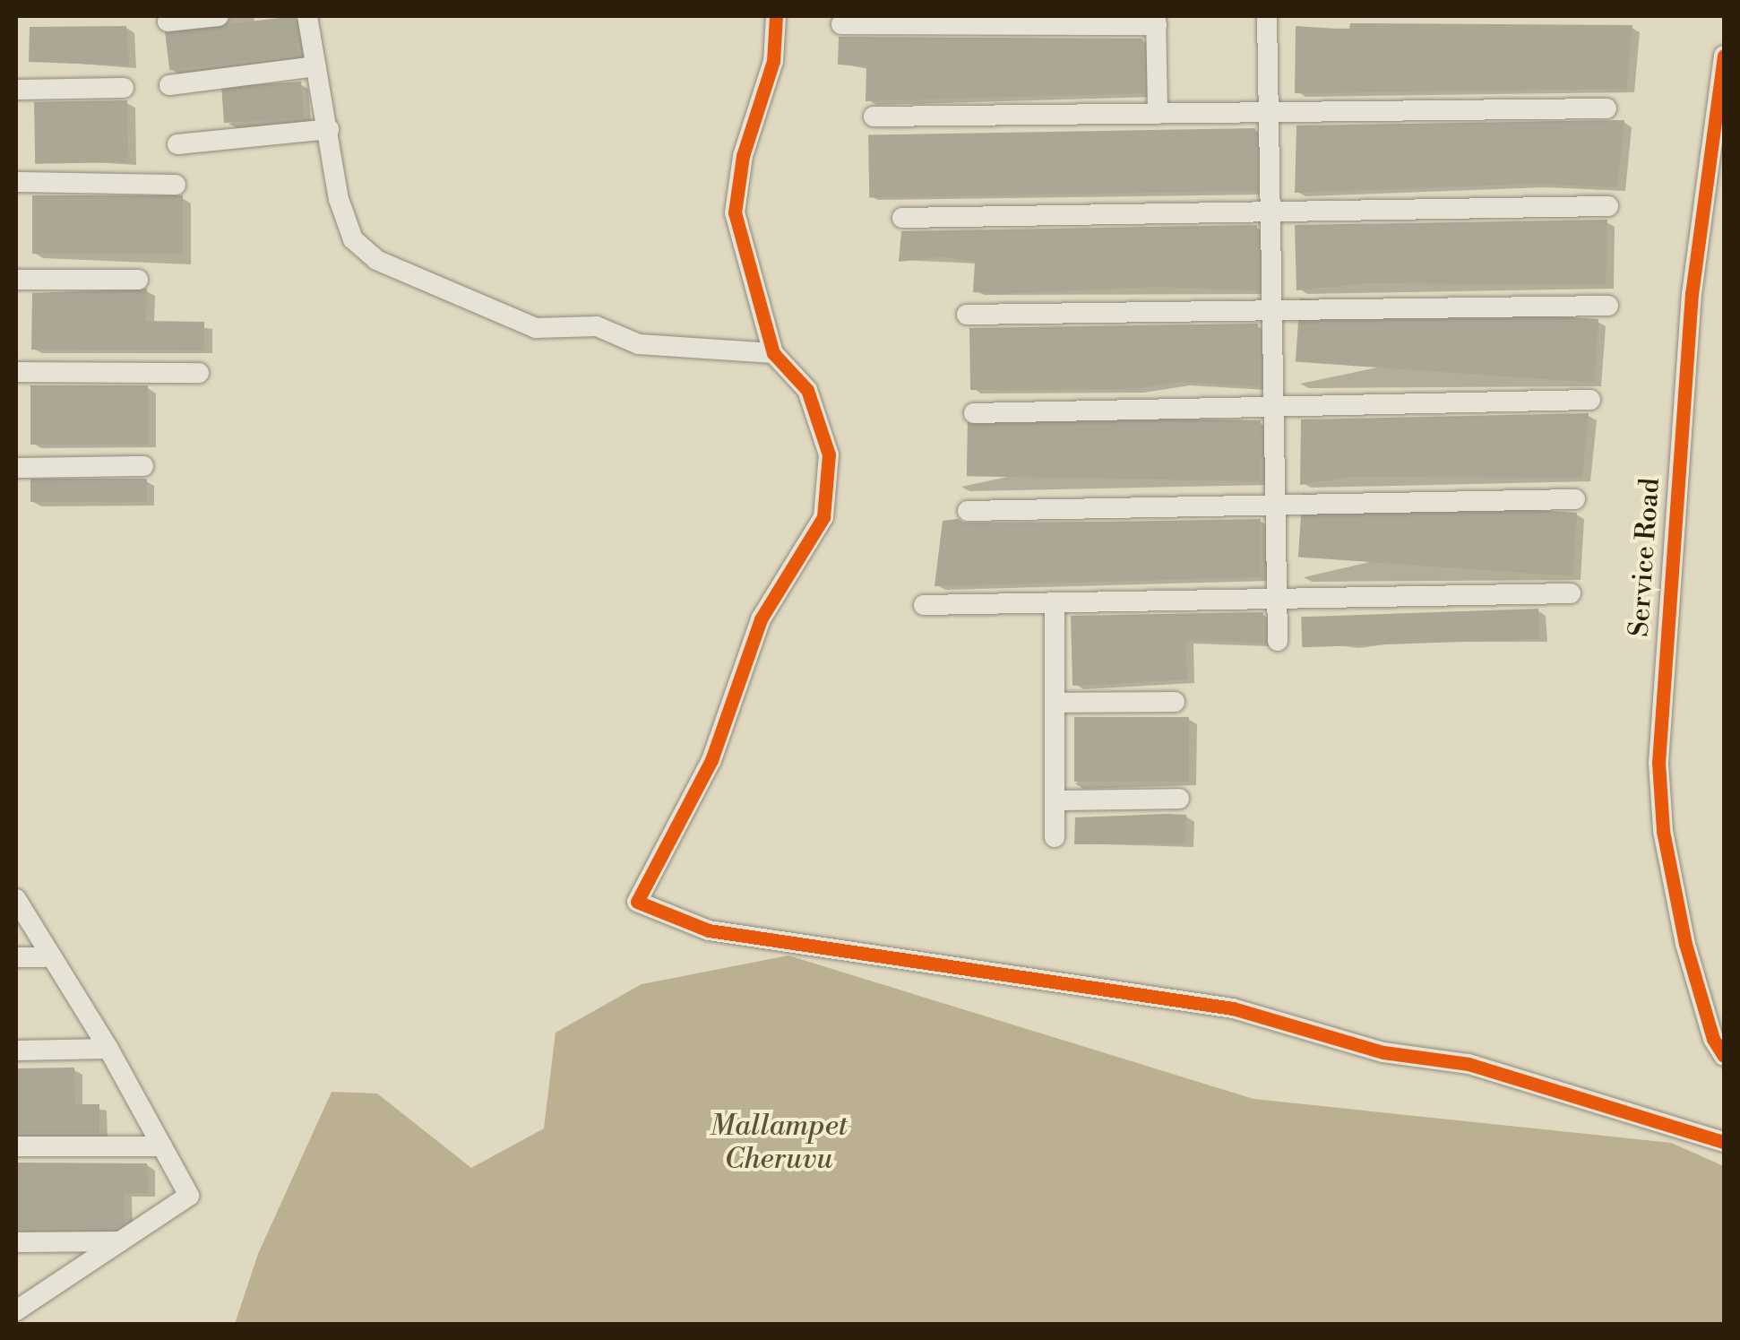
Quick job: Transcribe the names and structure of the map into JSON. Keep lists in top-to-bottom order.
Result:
{
  "streets": {
    "street": ["Service Road"]
  },
  "water": ["Mallampet Cheruvu"]
}
